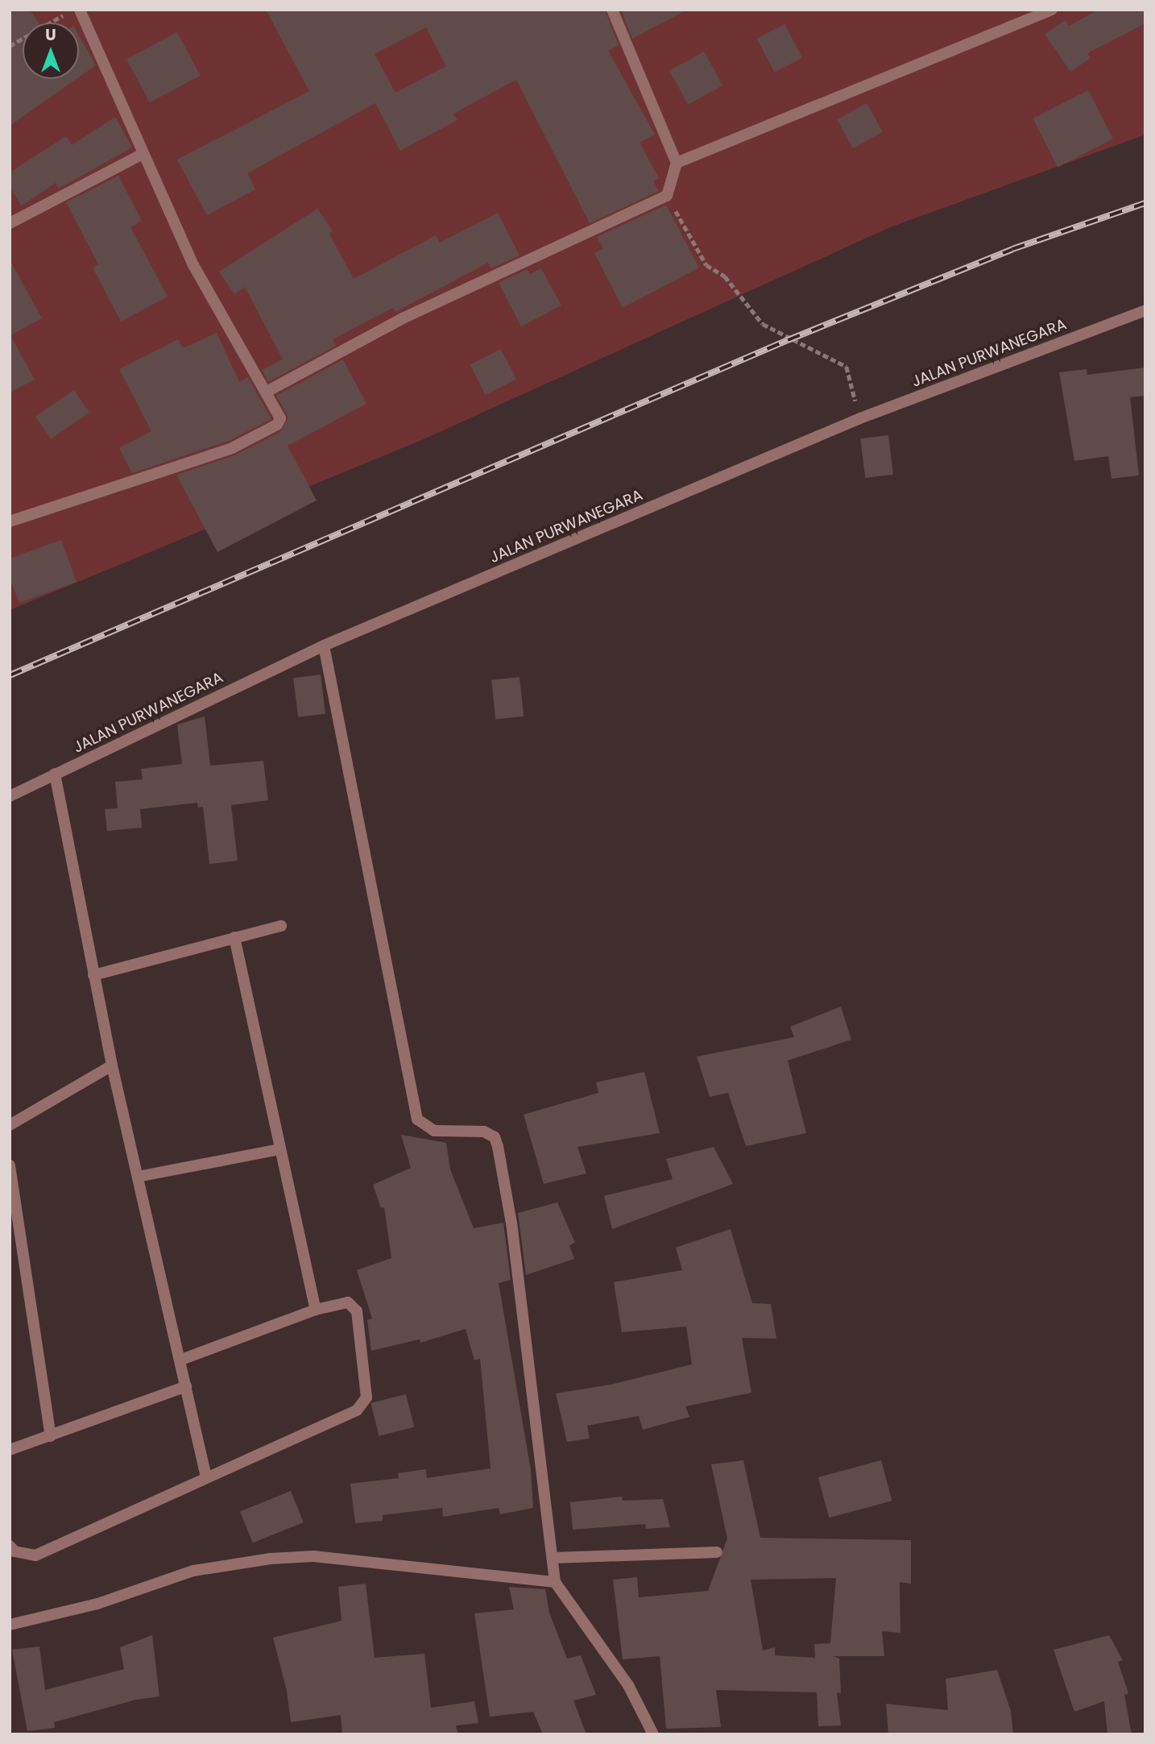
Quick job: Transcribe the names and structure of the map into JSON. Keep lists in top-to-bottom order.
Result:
{
  "streets": {
    "street": ["JALAN PURWANEGARA"]
  },
  "north": "top"
}
